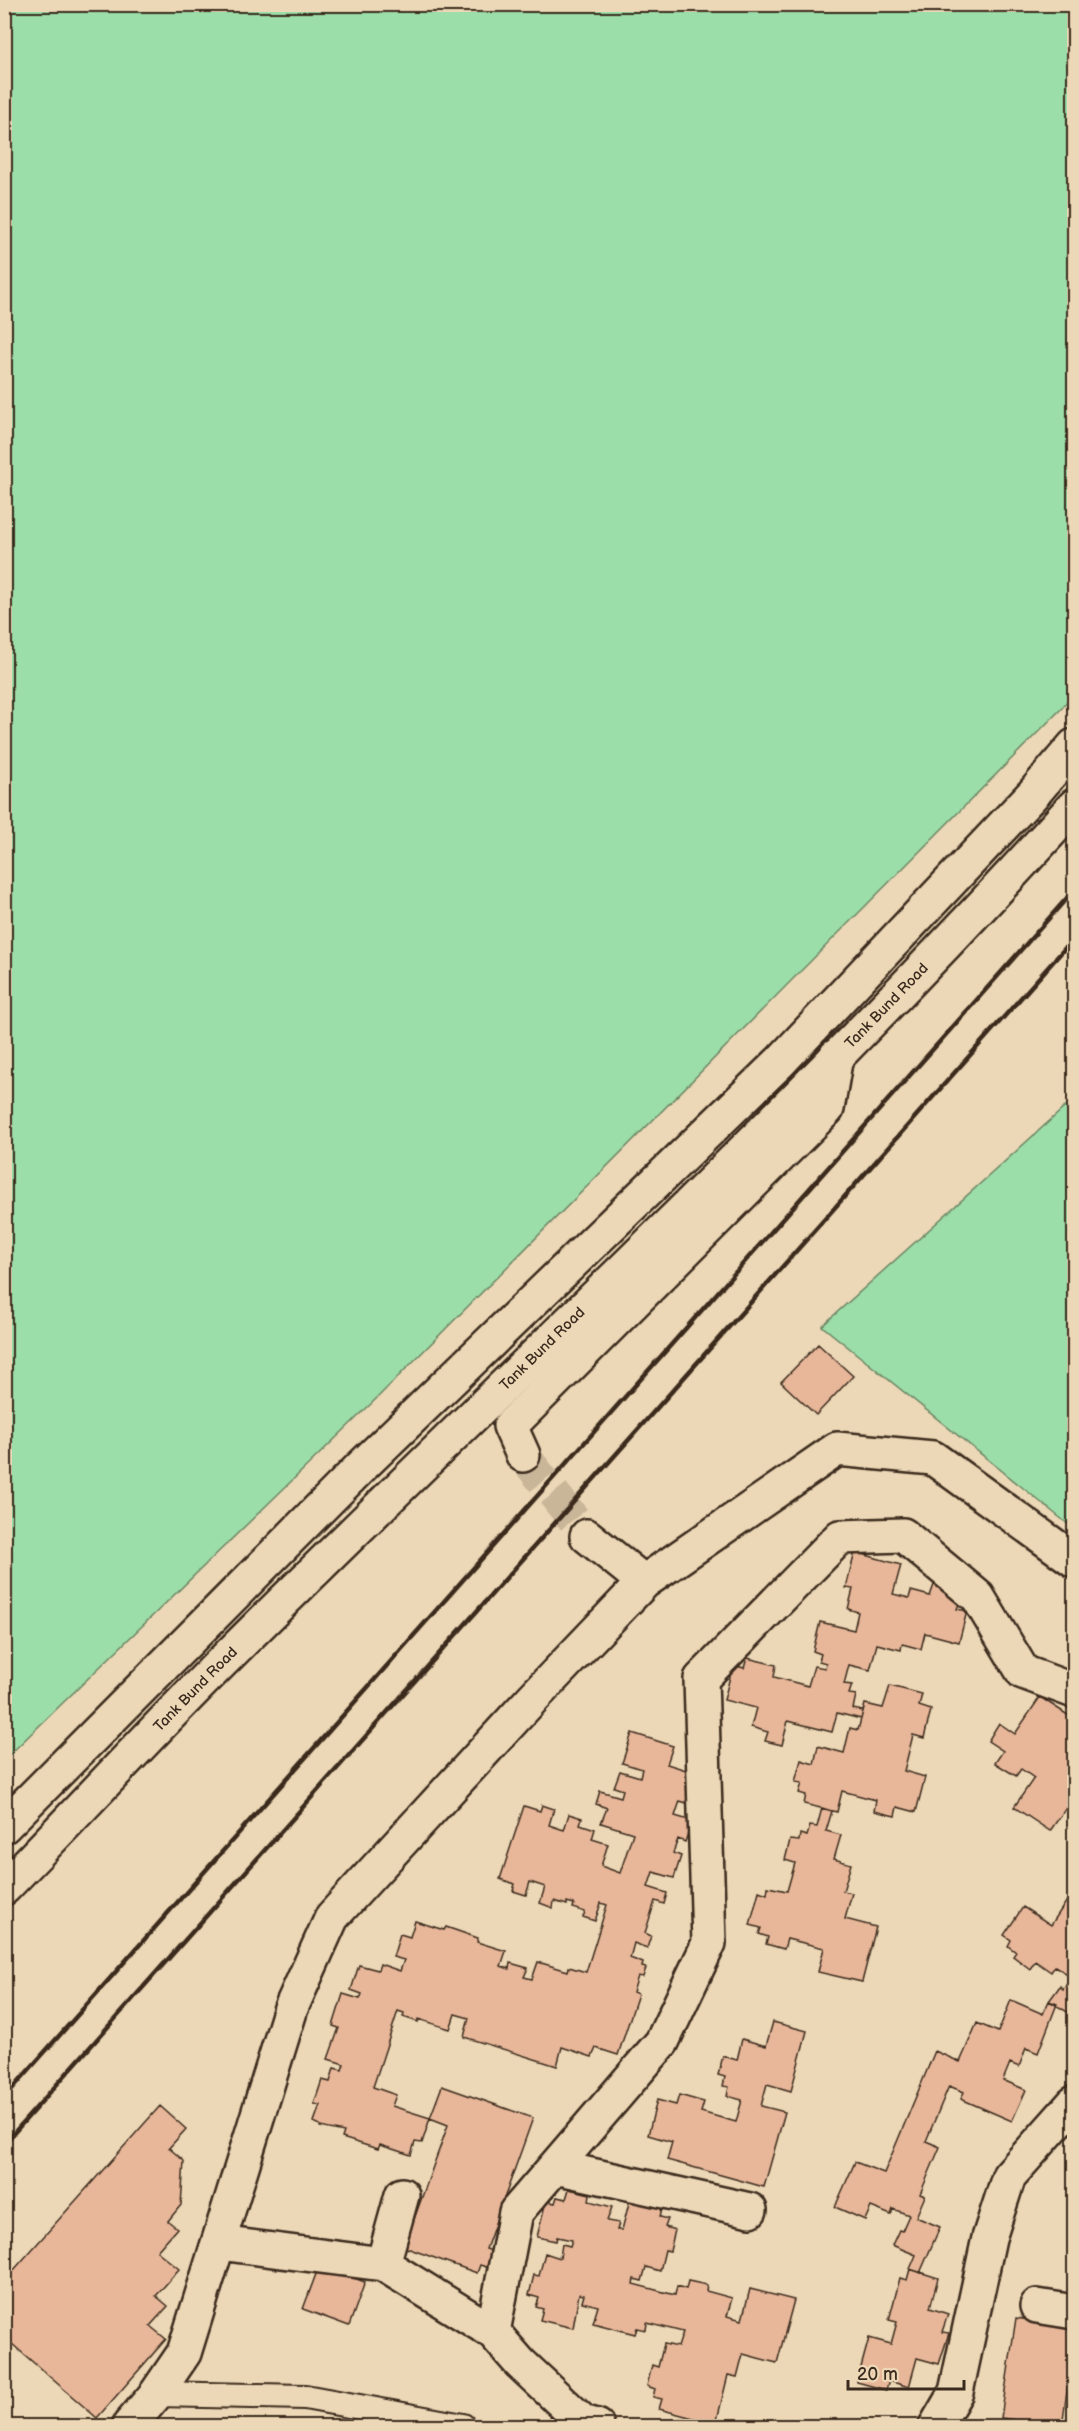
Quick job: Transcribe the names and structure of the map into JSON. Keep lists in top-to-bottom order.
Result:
{
  "streets": {
    "street": ["Tank Bund Road"]
  },
  "scale_bar": "20 m"
}
